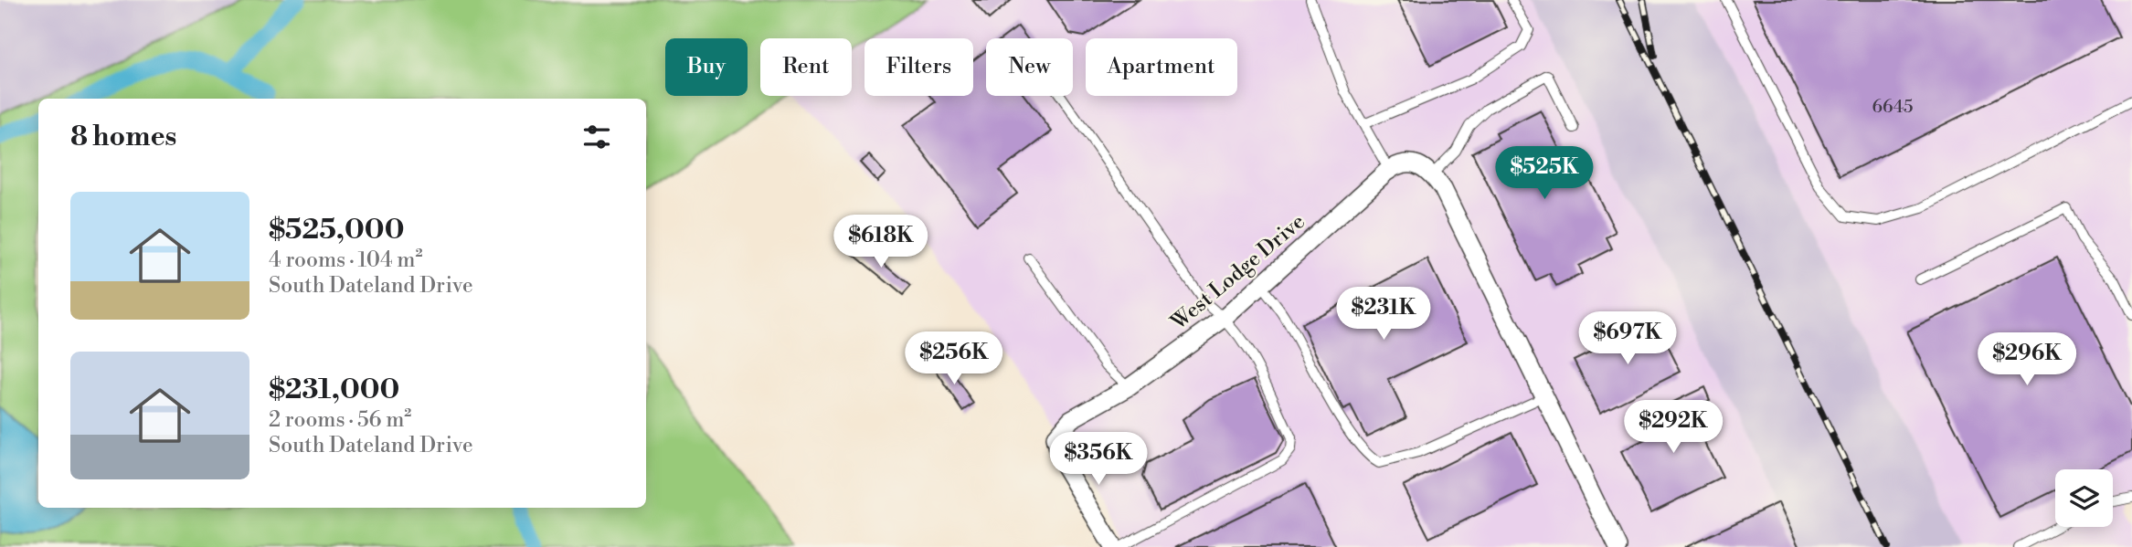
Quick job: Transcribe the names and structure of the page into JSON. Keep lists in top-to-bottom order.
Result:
{
  "streets": {
    "street": ["West Lodge Drive"]
  },
  "house_numbers": ["6645"],
  "page": {
    "chip": [
      "Buy",
      "Rent",
      "Filters",
      "New",
      "Apartment"
    ],
    "heading": "8 homes",
    "price": [
      "$525K",
      "$618K",
      "$231K",
      "$697K",
      "$256K",
      "$296K",
      "$292K",
      "$356K"
    ],
    "list": [
      {
        "name": "$525,000",
        "note": "4 rooms · 104 m² · South Dateland Drive"
      },
      {
        "name": "$231,000",
        "note": "2 rooms · 56 m² · South Dateland Drive"
      }
    ]
  }
}
